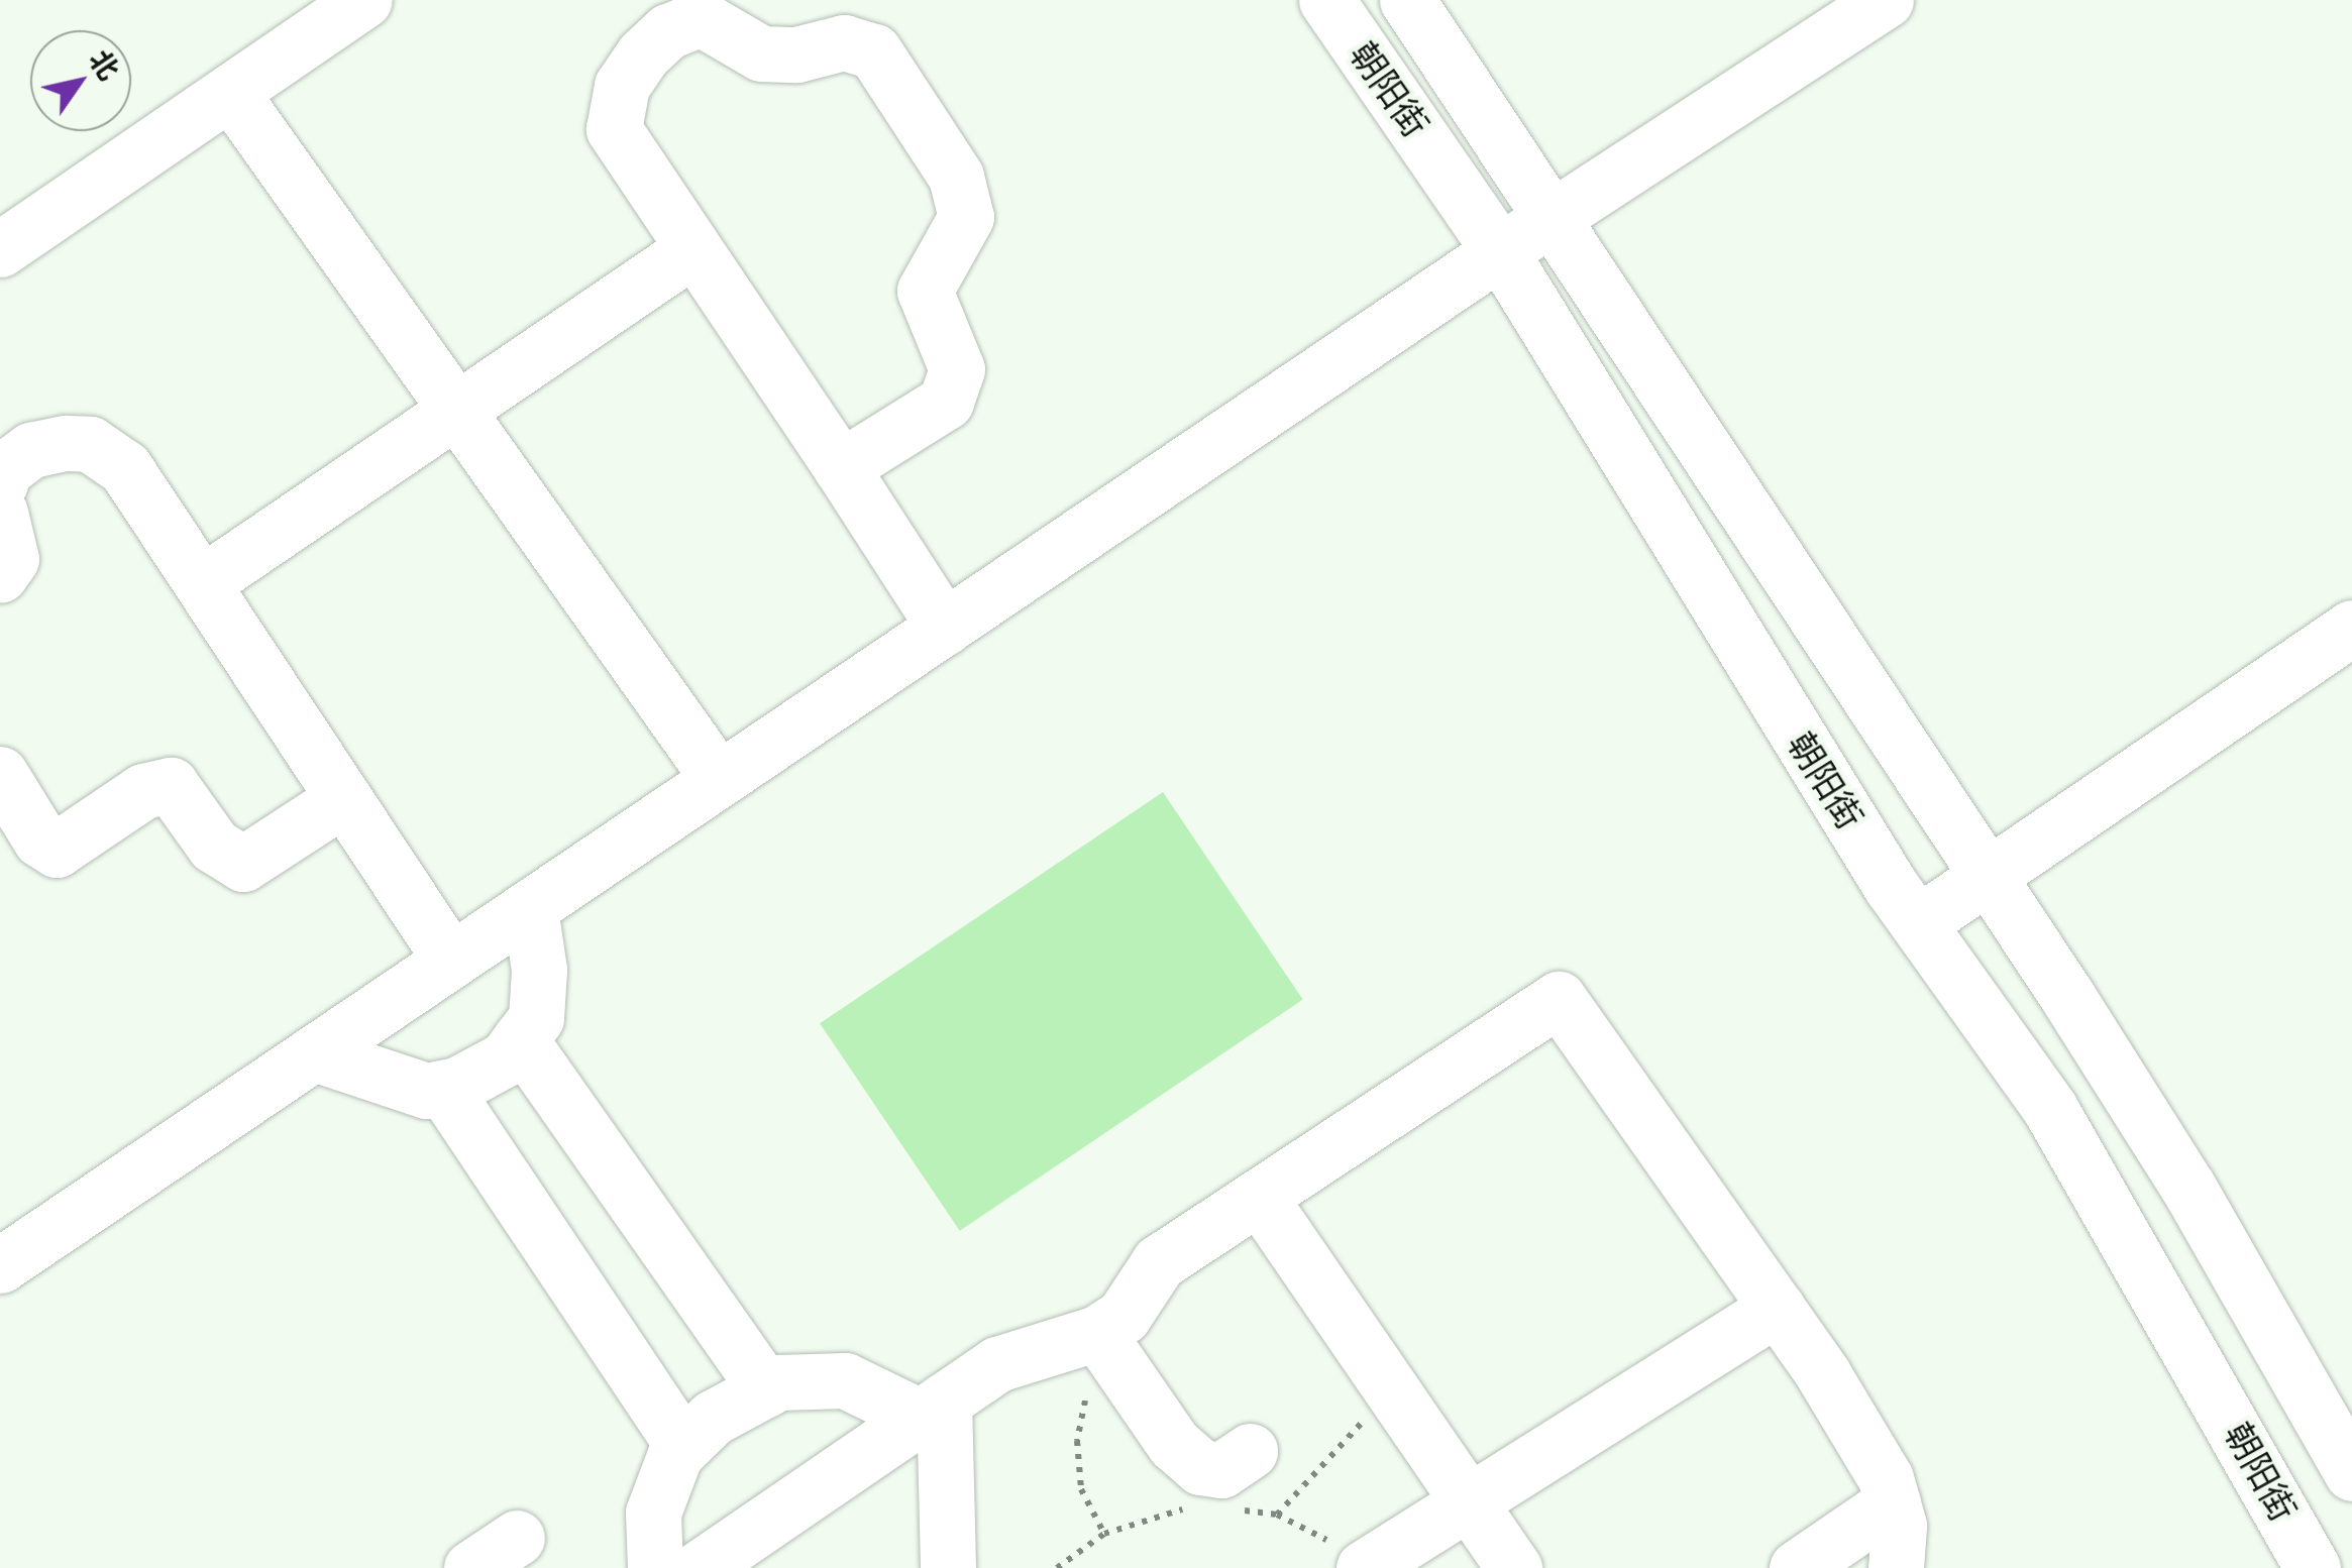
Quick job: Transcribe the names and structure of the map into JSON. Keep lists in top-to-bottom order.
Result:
{
  "streets": {
    "street": ["朝阳街"]
  },
  "north": "top right"
}
